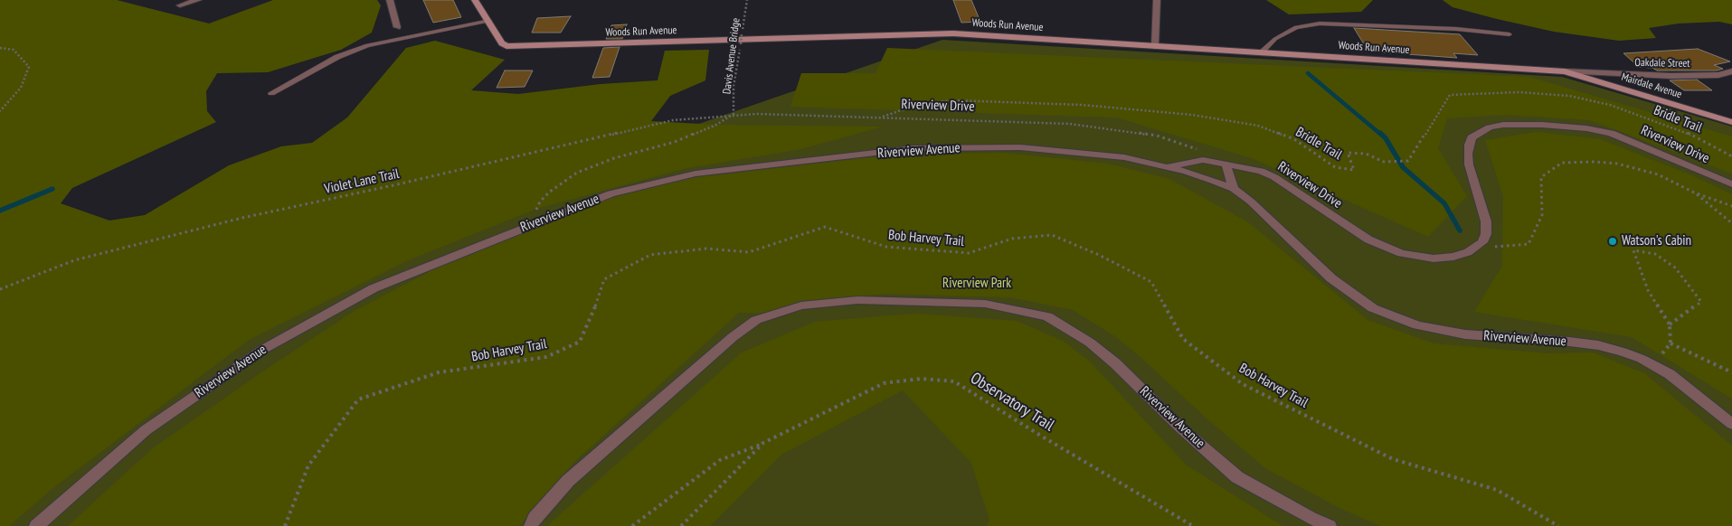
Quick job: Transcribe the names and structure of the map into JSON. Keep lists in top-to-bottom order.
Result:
{
  "streets": {
    "street": [
      "Woods Run Avenue",
      "Oakdale Street",
      "Mairdale Avenue",
      "Riverview Drive",
      "Riverview Avenue"
    ],
    "path": [
      "Davis Avenue Bridge",
      "Bridle Trail",
      "Violet Lane Trail",
      "Bob Harvey Trail",
      "Observatory Trail"
    ]
  },
  "crossings": [
    ["Woods Run Avenue", "Oakdale Street"],
    ["Woods Run Avenue", "Mairdale Avenue"],
    ["Davis Avenue Bridge", "Riverview Drive"],
    ["Davis Avenue Bridge", "Violet Lane Trail"],
    ["Oakdale Street", "Mairdale Avenue"],
    ["Riverview Drive", "Bridle Trail"],
    ["Riverview Drive", "Riverview Avenue"],
    ["Riverview Drive", "Violet Lane Trail"]
  ],
  "parks": ["Riverview Park"],
  "places": ["Watson's Cabin"]
}
